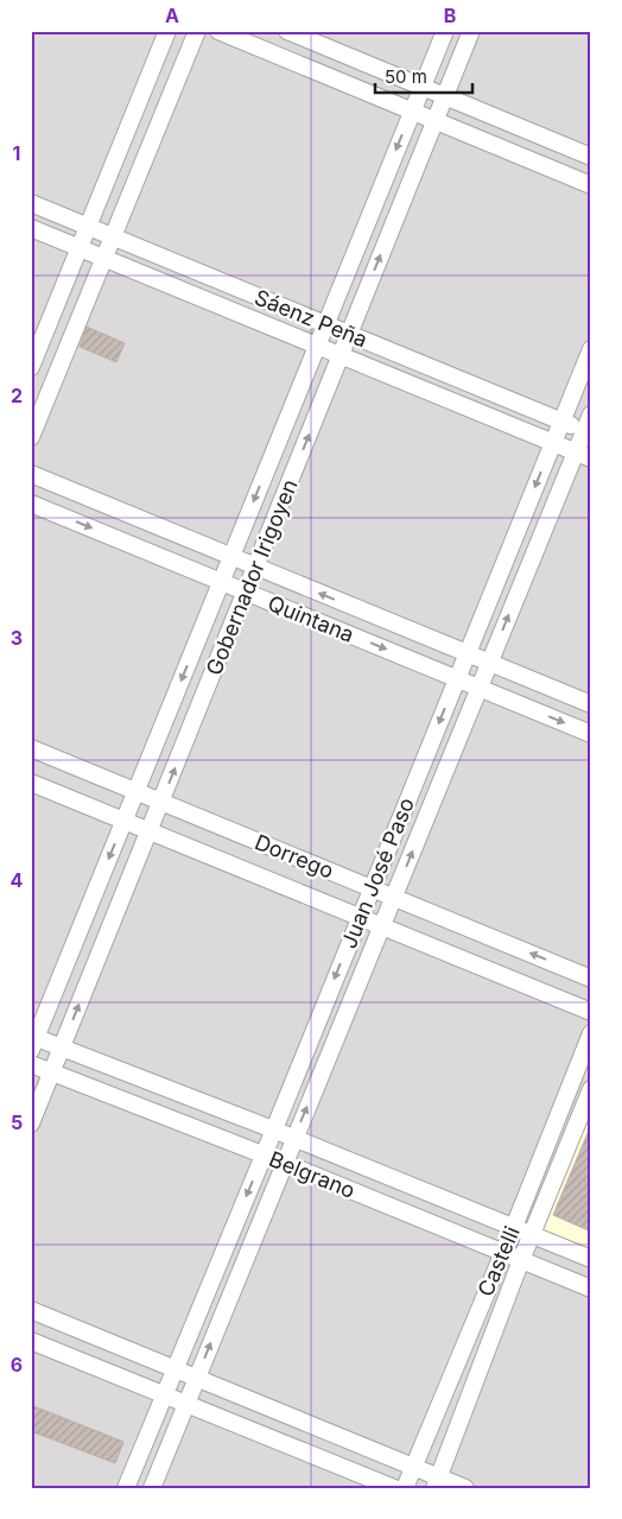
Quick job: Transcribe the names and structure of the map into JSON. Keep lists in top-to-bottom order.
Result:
{
  "streets": {
    "street": [
      "Sáenz Peña",
      "Gobernador Irigoyen",
      "Quintana",
      "Dorrego",
      "Juan José Paso",
      "Belgrano",
      "Castelli"
    ]
  },
  "crossings": [
    ["Sáenz Peña", "Gobernador Irigoyen"],
    ["Sáenz Peña", "Juan José Paso"],
    ["Gobernador Irigoyen", "Quintana"],
    ["Gobernador Irigoyen", "Dorrego"],
    ["Gobernador Irigoyen", "Belgrano"],
    ["Quintana", "Juan José Paso"],
    ["Dorrego", "Juan José Paso"],
    ["Juan José Paso", "Belgrano"],
    ["Belgrano", "Castelli"]
  ],
  "scale_bar": "50 m",
  "grid": {
    "columns": ["A", "B"],
    "rows": [
      "1",
      "2",
      "3",
      "4",
      "5",
      "6"
    ]
  }
}
